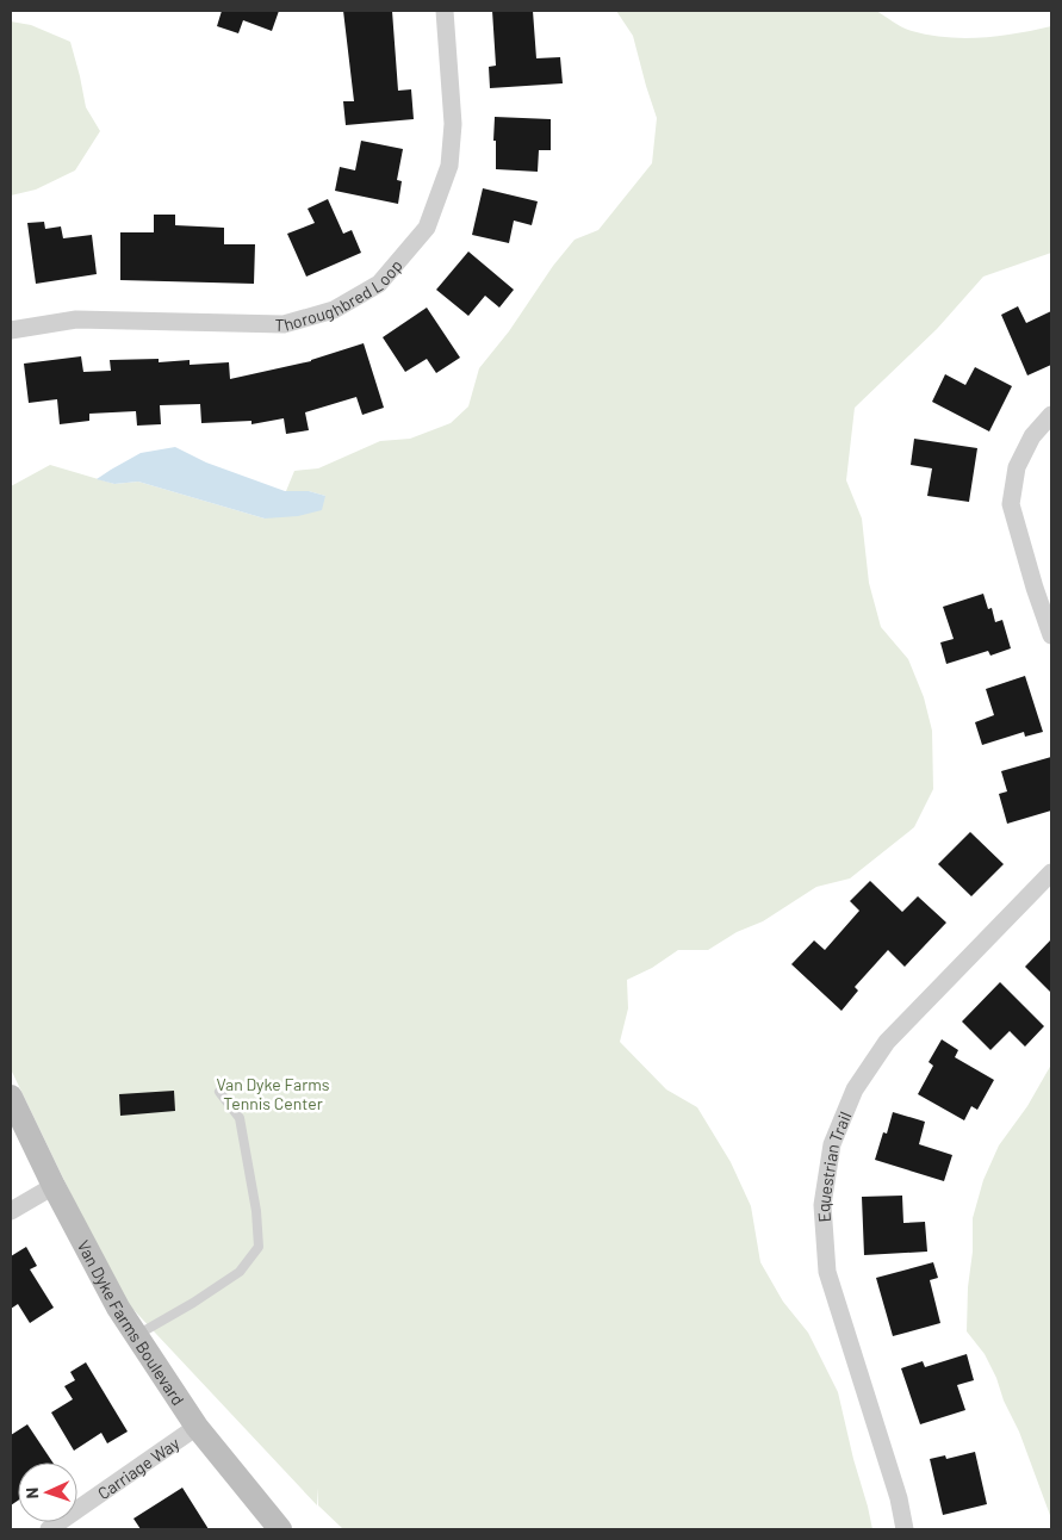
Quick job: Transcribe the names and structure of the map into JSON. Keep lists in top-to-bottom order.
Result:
{
  "streets": {
    "street": [
      "Thoroughbred Loop",
      "Equestrian Trail",
      "Van Dyke Farms Boulevard",
      "Carriage Way"
    ]
  },
  "crossings": [
    ["Van Dyke Farms Boulevard", "Carriage Way"]
  ],
  "parks": ["Van Dyke Farms Tennis Center"],
  "north": "left"
}
